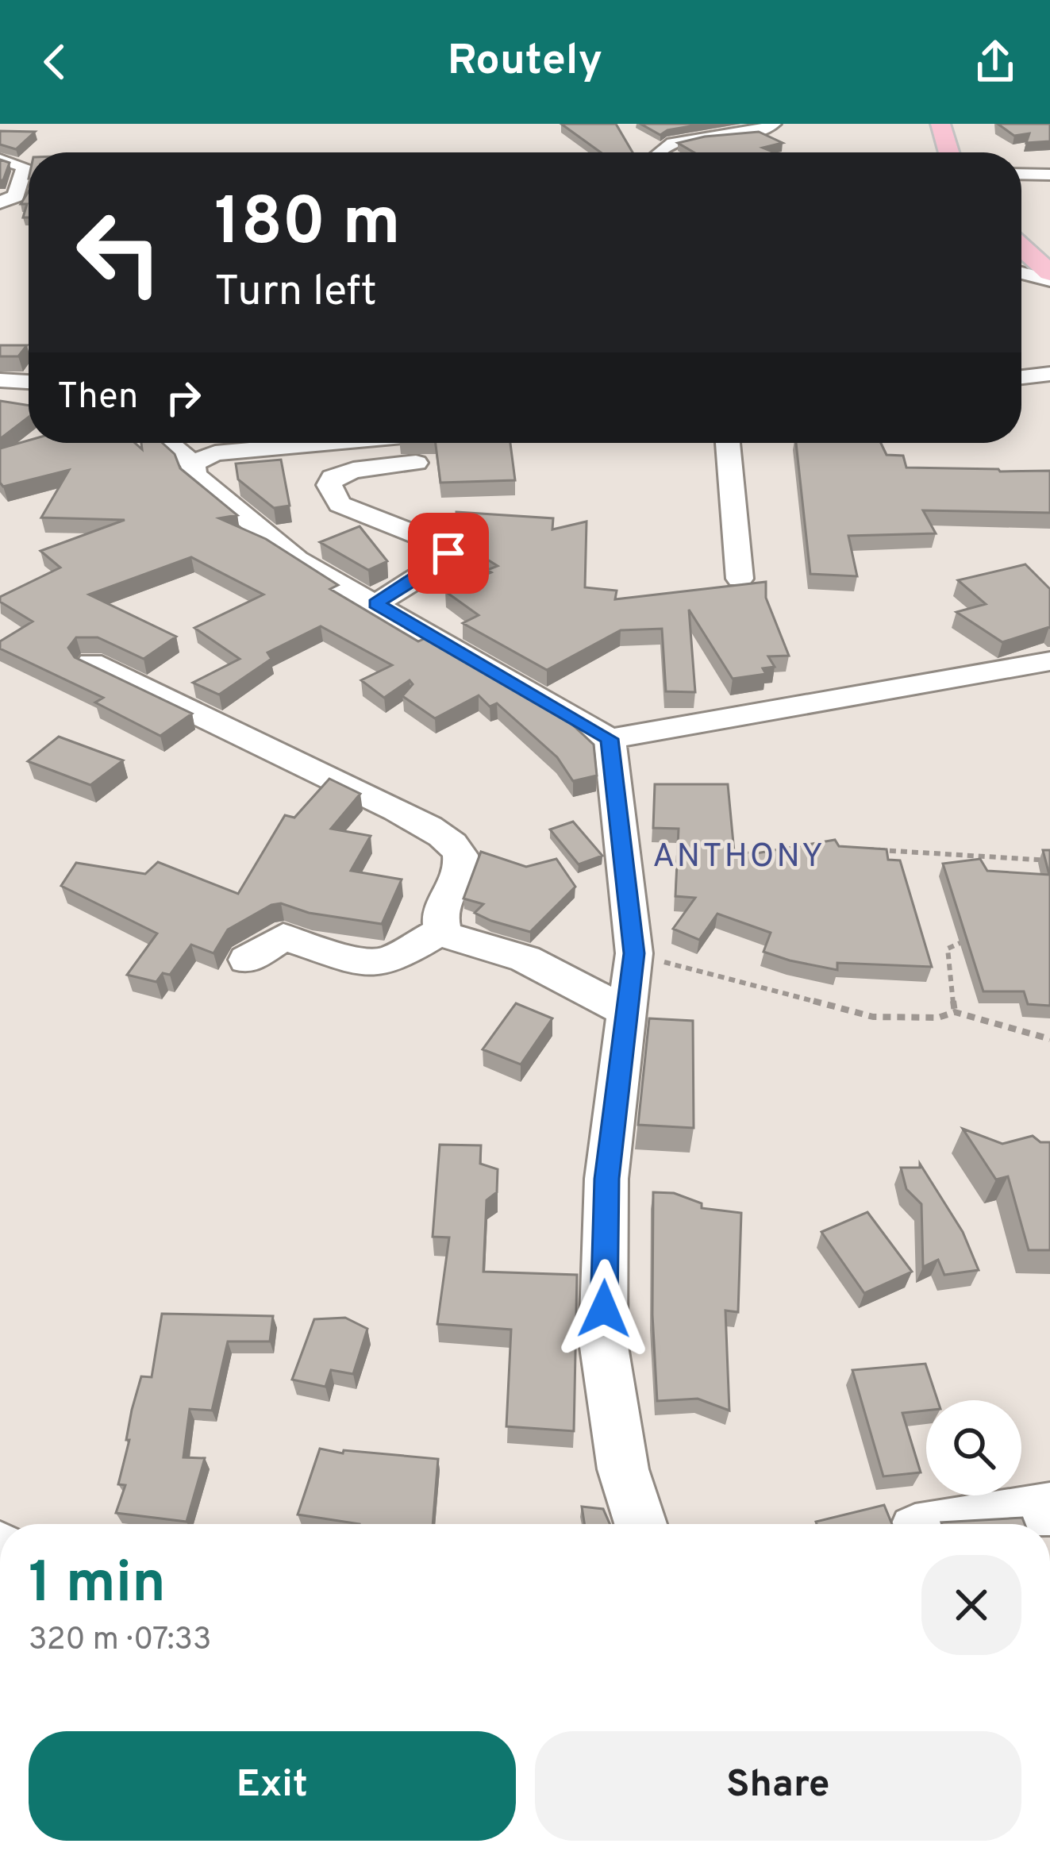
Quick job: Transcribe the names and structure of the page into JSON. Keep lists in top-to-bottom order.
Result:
{
  "districts": ["ANTHONY"],
  "page": {
    "header": "Routely",
    "turn": ["180 m", "Turn left"],
    "then": "Then",
    "heading": ["1 min", "320 m · 07:33"],
    "buttons": ["Exit", "Share"]
  }
}
